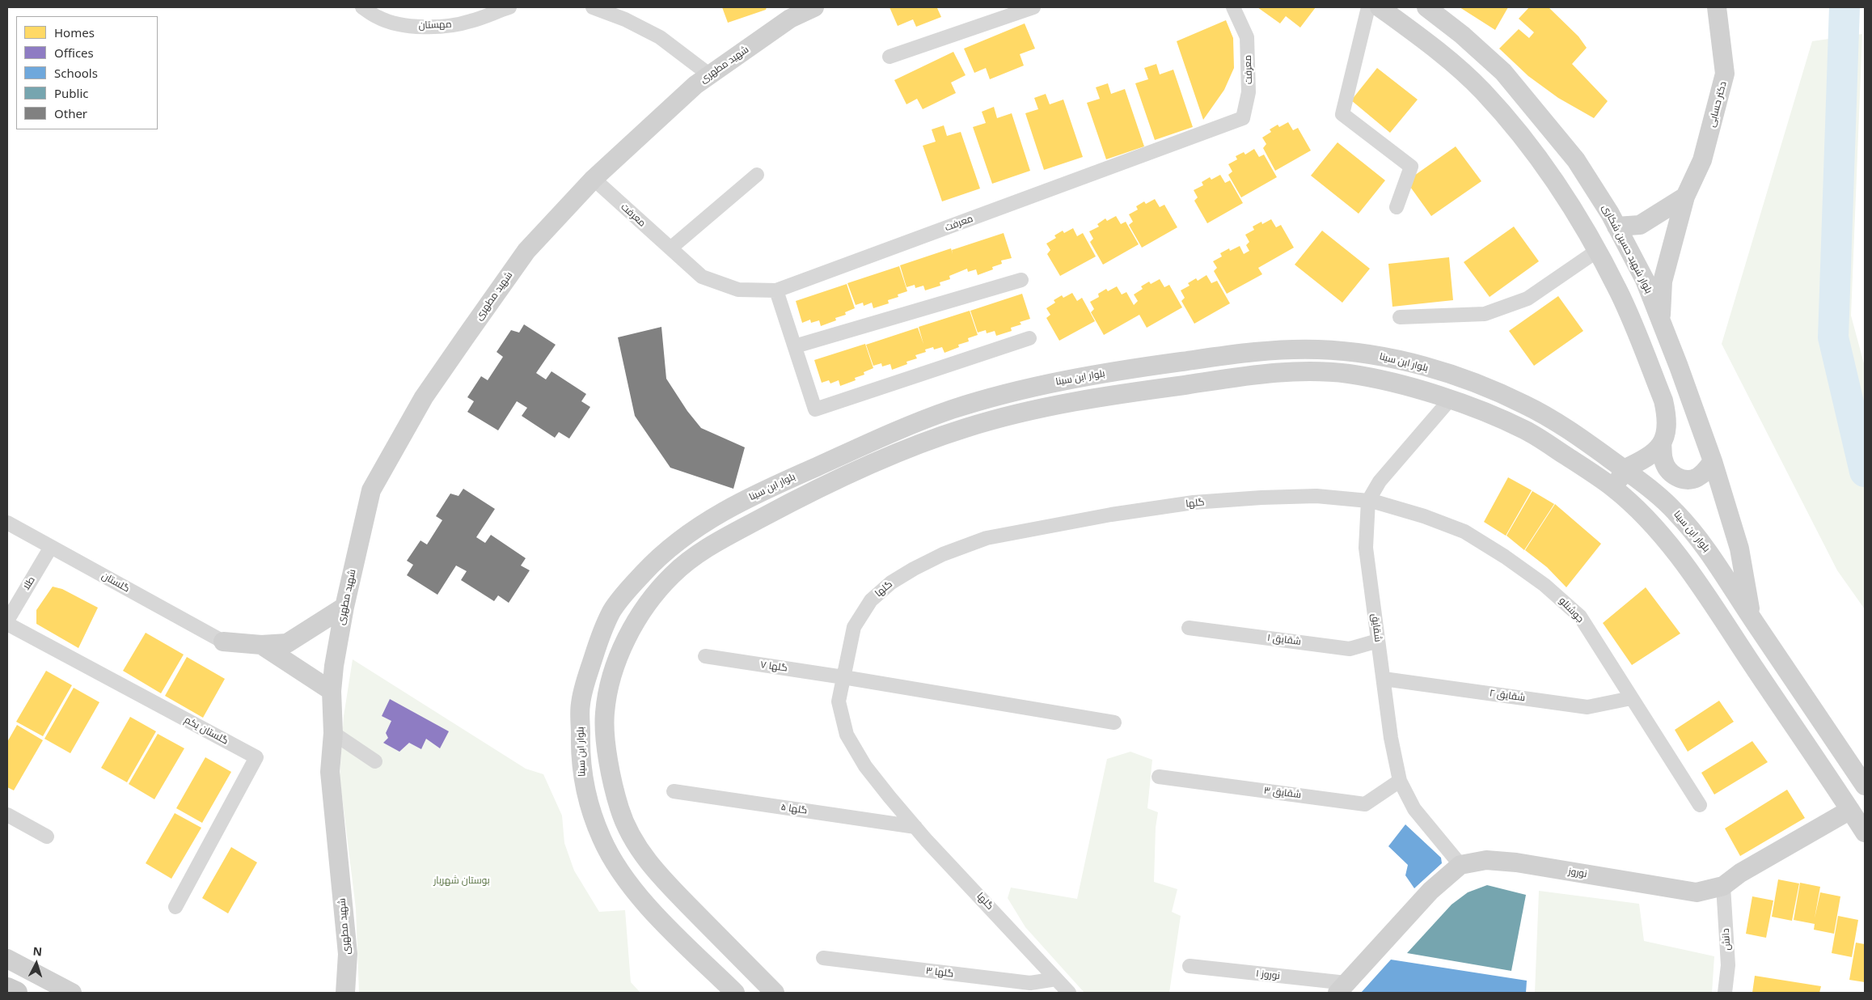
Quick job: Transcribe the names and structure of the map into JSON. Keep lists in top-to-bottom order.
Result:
{
  "streets": {
    "main road": [
      "شهید مطهری",
      "دکتر حسابی",
      "بلوار شهید حسین شکاری",
      "بلوار ابن سینا",
      "نوروز"
    ],
    "street": [
      "مهستان",
      "معرفت",
      "گلها",
      "گلستان",
      "طلا",
      "جوشنلو",
      "شقایق",
      "شقایق ۱",
      "گلها ۷",
      "شقایق ۲",
      "گلستان یکم",
      "شقایق ۳",
      "گلها ۵",
      "دانش",
      "گلها ۳",
      "نوروز ۱"
    ]
  },
  "crossings": [
    ["شهید مطهری", "معرفت"],
    ["دکتر حسابی", "بلوار شهید حسین شکاری"],
    ["بلوار شهید حسین شکاری", "بلوار ابن سینا"],
    ["گلها", "جوشنلو"],
    ["گلها", "شقایق"],
    ["گلها", "گلها ۷"],
    ["گلها", "گلها ۵"],
    ["گلها", "گلها ۳"],
    ["گلستان", "طلا"],
    ["جوشنلو", "شقایق"],
    ["جوشنلو", "شقایق ۲"],
    ["شقایق", "شقایق ۱"],
    ["شقایق", "شقایق ۲"],
    ["شقایق", "شقایق ۳"],
    ["شقایق", "نوروز"],
    ["نوروز", "دانش"]
  ],
  "parks": ["بوستان شهریار"],
  "legend": [
    "Homes",
    "Offices",
    "Schools",
    "Public",
    "Other"
  ],
  "north": "top"
}
